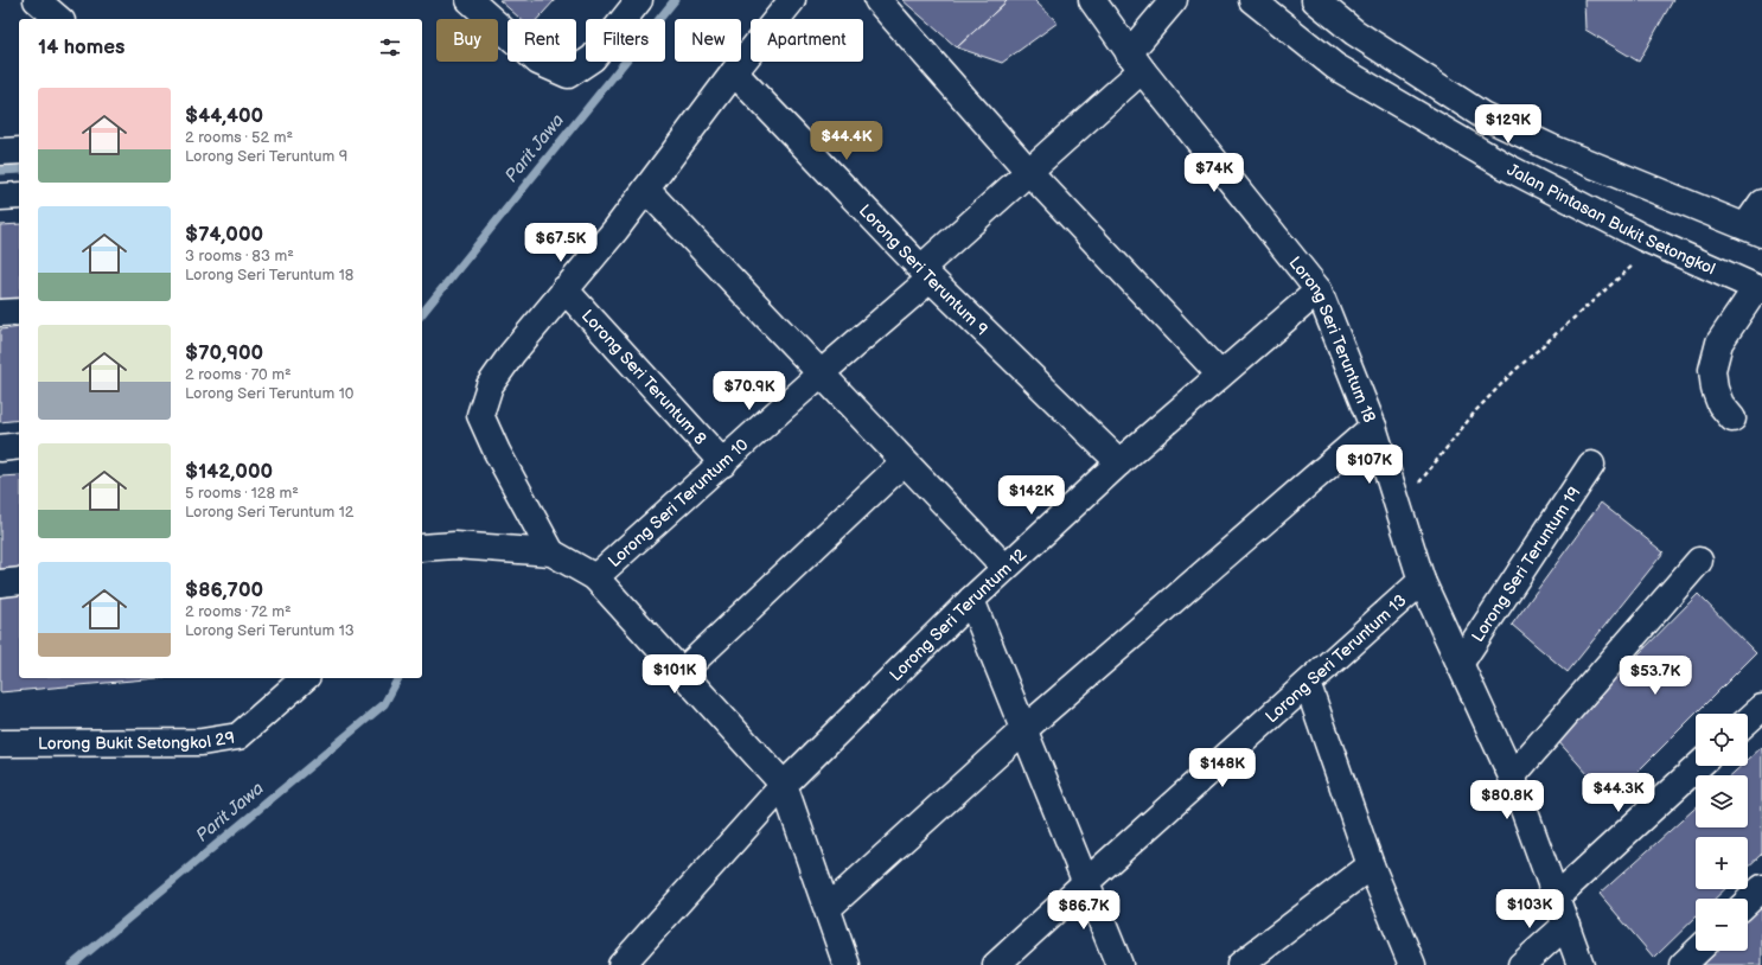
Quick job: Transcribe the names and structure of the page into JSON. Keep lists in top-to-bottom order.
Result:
{
  "streets": {
    "street": [
      "Jalan Pintasan Bukit Setongkol",
      "Lorong Seri Teruntum 9",
      "Lorong Seri Teruntum 18",
      "Lorong Seri Teruntum 8",
      "Lorong Seri Teruntum 10",
      "Lorong Seri Teruntum 19",
      "Lorong Seri Teruntum 12",
      "Lorong Seri Teruntum 13",
      "Lorong Bukit Setongkol 29"
    ]
  },
  "crossings": [
    ["Lorong Seri Teruntum 9", "Lorong Seri Teruntum 10"],
    ["Lorong Seri Teruntum 9", "Lorong Seri Teruntum 12"],
    ["Lorong Seri Teruntum 18", "Lorong Seri Teruntum 10"],
    ["Lorong Seri Teruntum 18", "Lorong Seri Teruntum 19"],
    ["Lorong Seri Teruntum 18", "Lorong Seri Teruntum 12"],
    ["Lorong Seri Teruntum 18", "Lorong Seri Teruntum 13"],
    ["Lorong Seri Teruntum 8", "Lorong Seri Teruntum 10"]
  ],
  "water": ["Parit Jawa"],
  "page": {
    "chip": [
      "Buy",
      "Rent",
      "Filters",
      "New",
      "Apartment"
    ],
    "heading": "14 homes",
    "list": [
      {
        "name": "$44,400",
        "note": "2 rooms · 52 m² · Lorong Seri Teruntum 9"
      },
      {
        "name": "$74,000",
        "note": "3 rooms · 83 m² · Lorong Seri Teruntum 18"
      },
      {
        "name": "$70,900",
        "note": "2 rooms · 70 m² · Lorong Seri Teruntum 10"
      },
      {
        "name": "$142,000",
        "note": "5 rooms · 128 m² · Lorong Seri Teruntum 12"
      },
      {
        "name": "$86,700",
        "note": "2 rooms · 72 m² · Lorong Seri Teruntum 13"
      }
    ],
    "price": [
      "$129K",
      "$44.4K",
      "$74K",
      "$67.5K",
      "$70.9K",
      "$107K",
      "$142K",
      "$101K",
      "$53.7K",
      "$148K",
      "$44.3K",
      "$80.8K",
      "$103K",
      "$86.7K"
    ],
    "map_buttons": ["+", "−"]
  }
}
